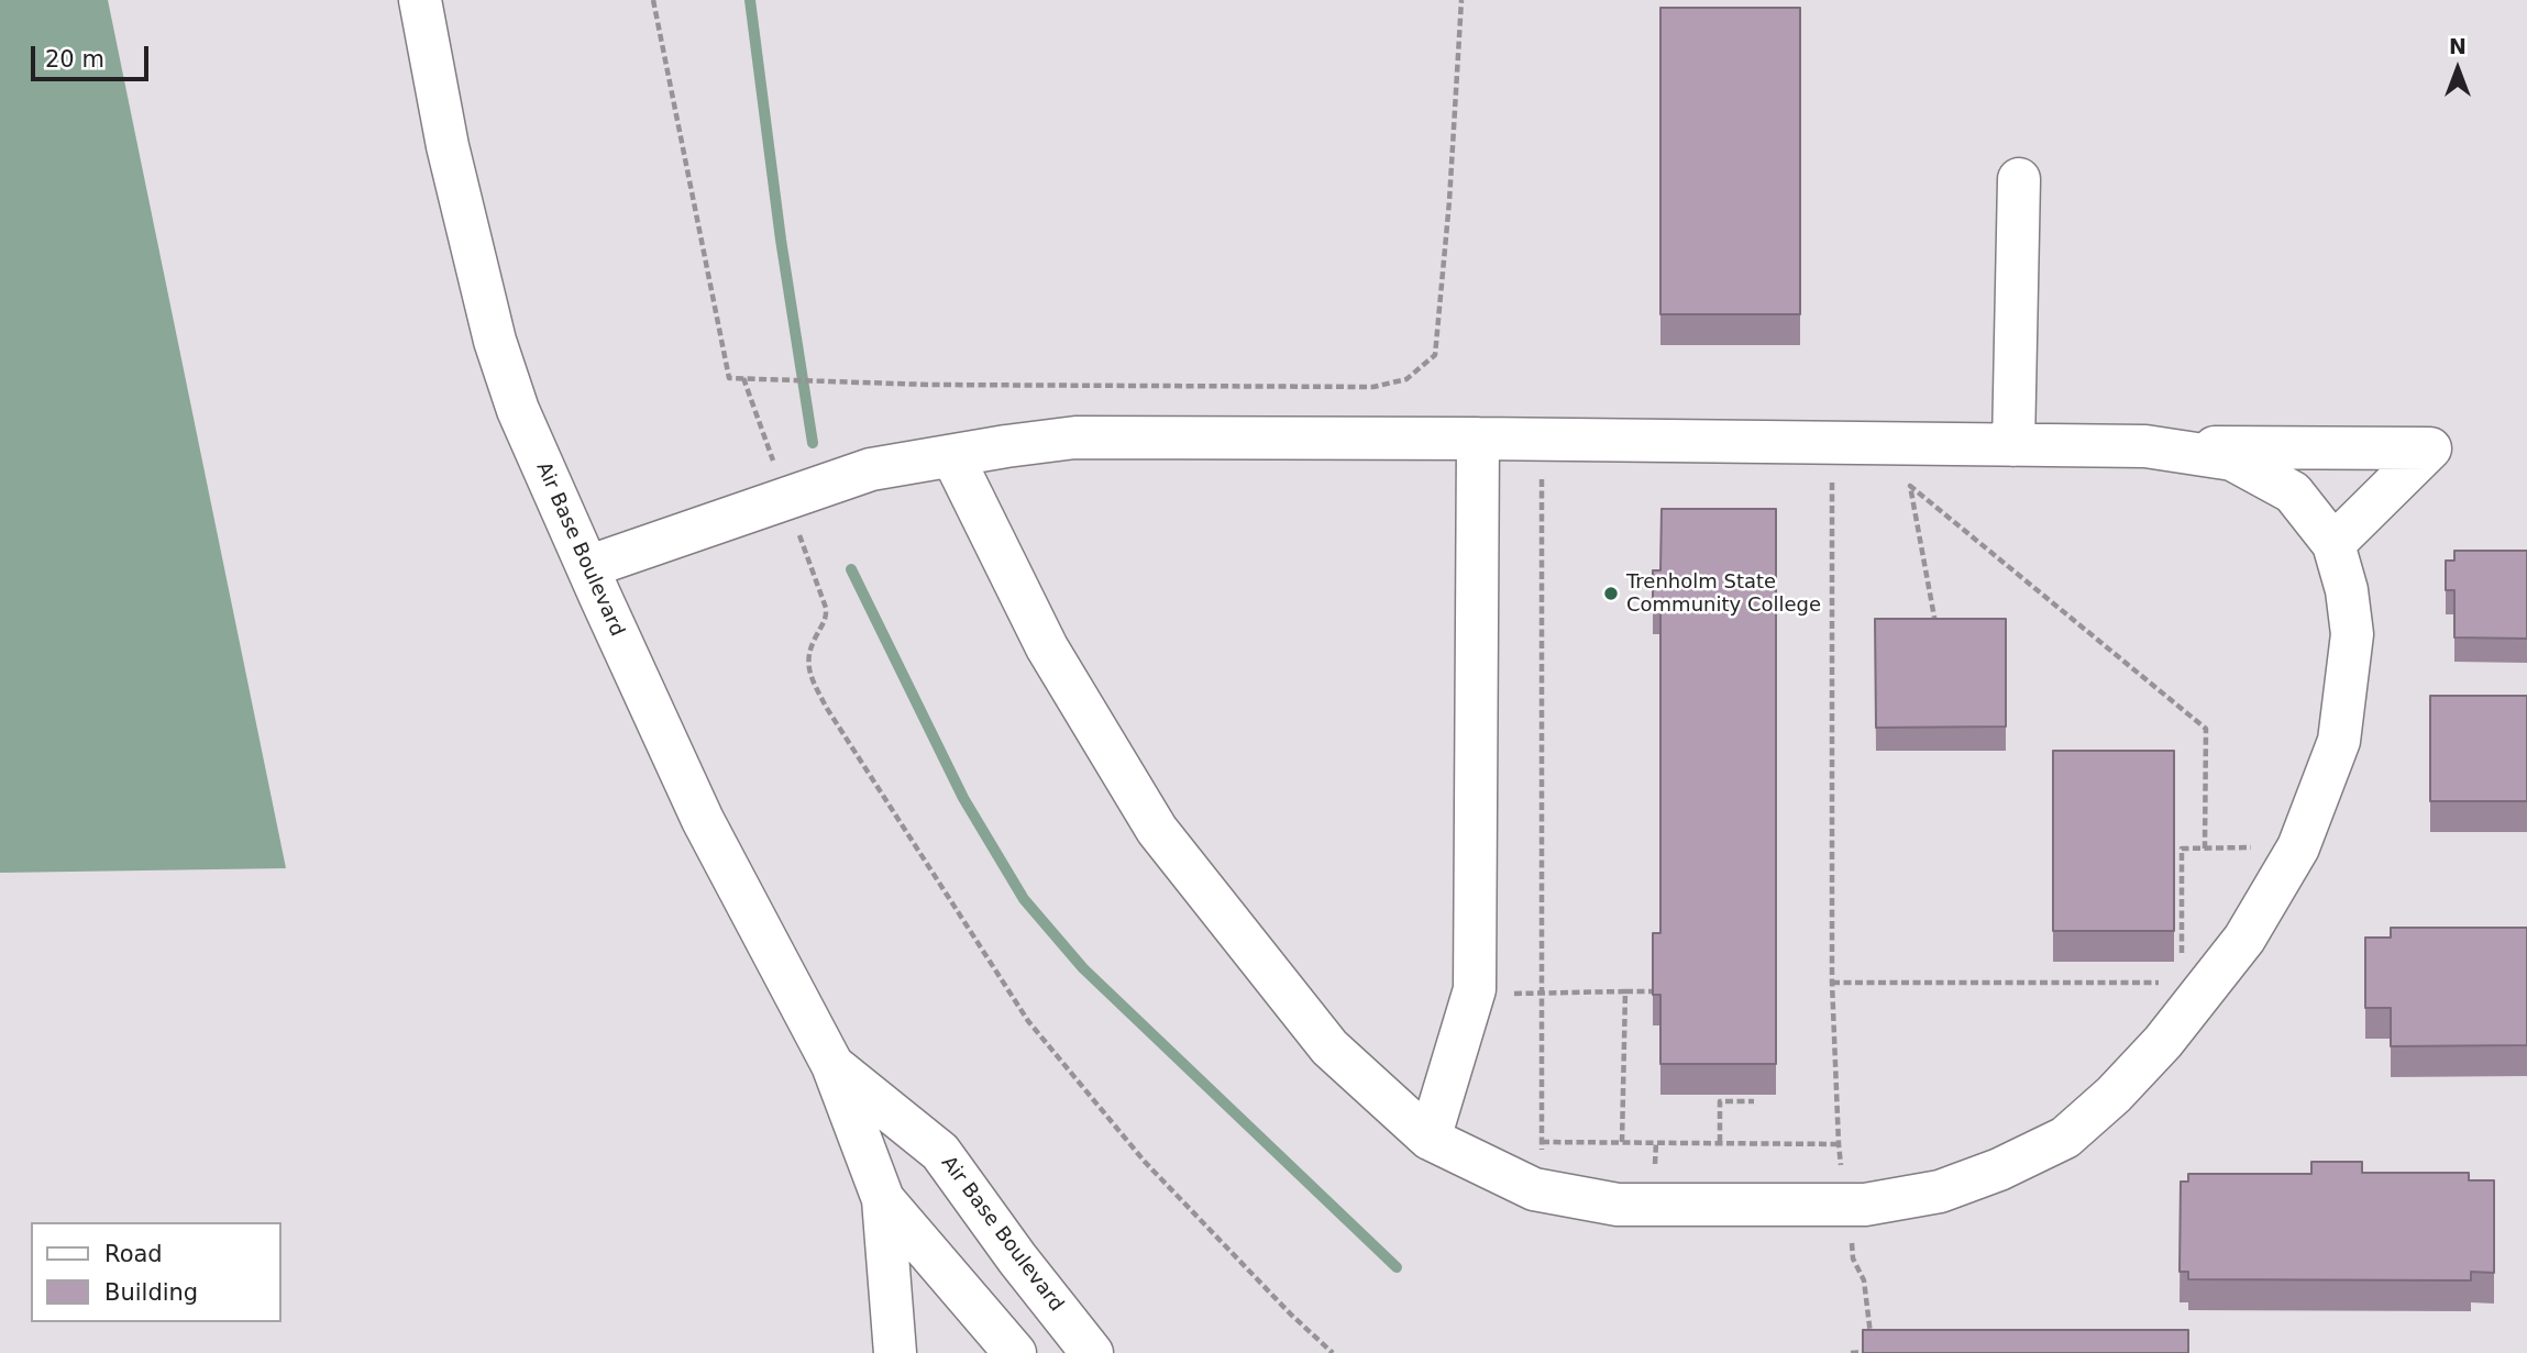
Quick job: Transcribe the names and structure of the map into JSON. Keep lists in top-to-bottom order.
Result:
{
  "streets": {
    "street": ["Air Base Boulevard"]
  },
  "places": ["Trenholm State Community College"],
  "legend": ["Road", "Building"],
  "scale_bar": "20 m",
  "north": "top"
}
